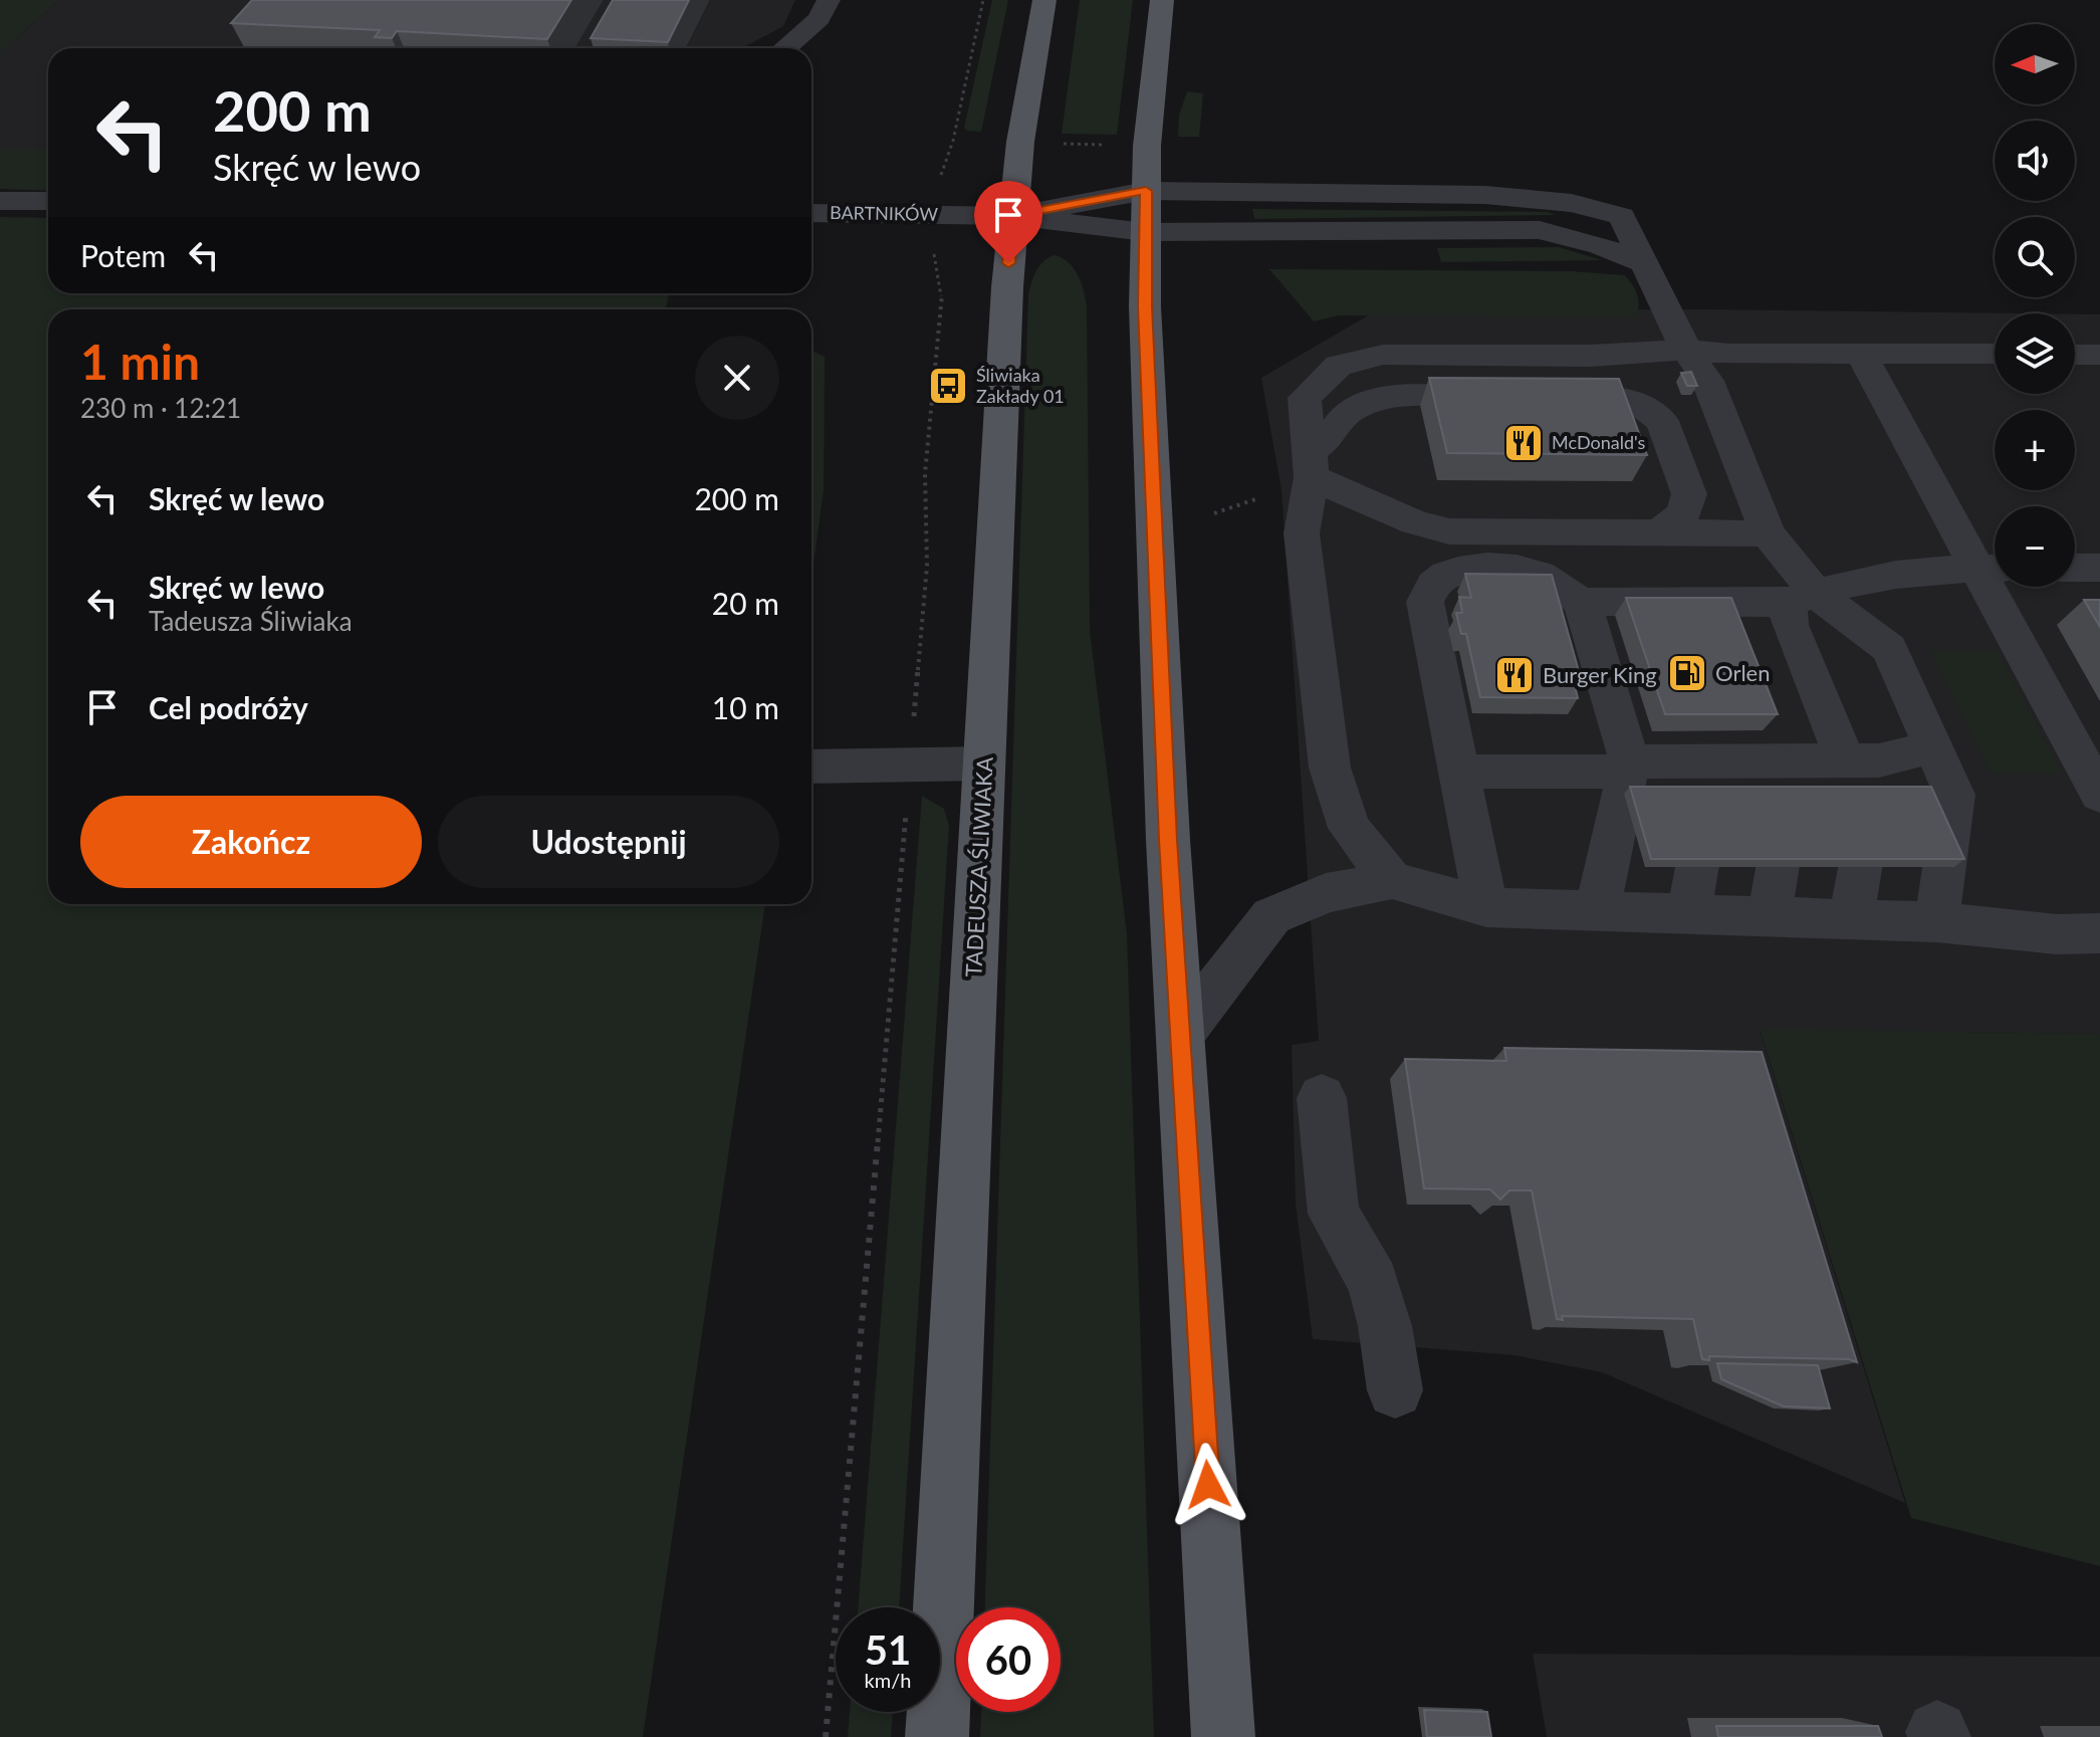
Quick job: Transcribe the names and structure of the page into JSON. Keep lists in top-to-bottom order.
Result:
{
  "streets": {
    "main road": ["TADEUSZA ŚLIWIAKA"],
    "street": ["BARTNIKÓW"]
  },
  "crossings": [
    ["BARTNIKÓW", "TADEUSZA ŚLIWIAKA"]
  ],
  "places": {
    "bus stop": ["Śliwiaka Zakłady 01"],
    "restaurant": ["McDonald's", "Burger King"],
    "fuel station": ["Orlen"]
  },
  "north": "left",
  "page": {
    "map_buttons": ["+", "−"],
    "turn": ["200 m", "Skręć w lewo"],
    "then": "Potem",
    "heading": ["1 min", "230 m · 12:21"],
    "list": [
      {
        "name": "Skręć w lewo",
        "value": "200 m"
      },
      {
        "name": "Skręć w lewo",
        "note": "Tadeusza Śliwiaka",
        "value": "20 m"
      },
      {
        "name": "Cel podróży",
        "value": "10 m"
      }
    ],
    "buttons": ["Zakończ", "Udostępnij"],
    "speed": "51 km/h",
    "limit": "60"
  }
}
